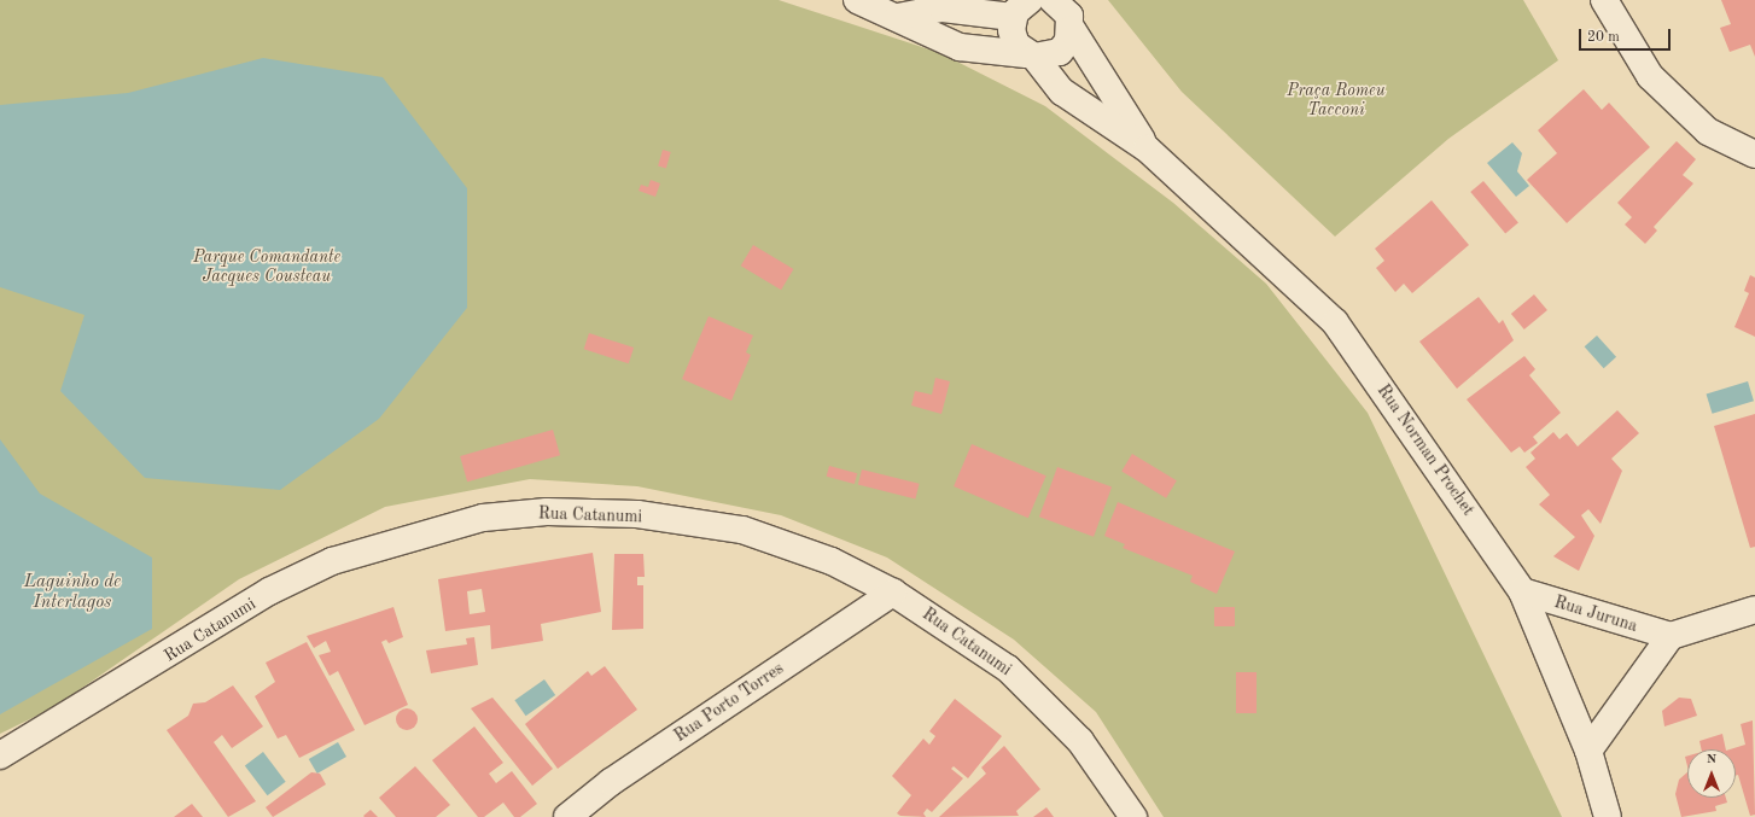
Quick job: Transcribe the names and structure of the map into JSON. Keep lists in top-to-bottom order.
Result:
{
  "streets": {
    "street": [
      "Rua Norman Prochet",
      "Rua Catanumi",
      "Rua Juruna",
      "Rua Porto Torres"
    ]
  },
  "crossings": [
    ["Rua Norman Prochet", "Rua Juruna"],
    ["Rua Catanumi", "Rua Porto Torres"]
  ],
  "water": ["Laguinho de Interlagos"],
  "parks": ["Praça Romeu Tacconi", "Parque Comandante Jacques Cousteau"],
  "scale_bar": "20 m",
  "north": "top"
}
